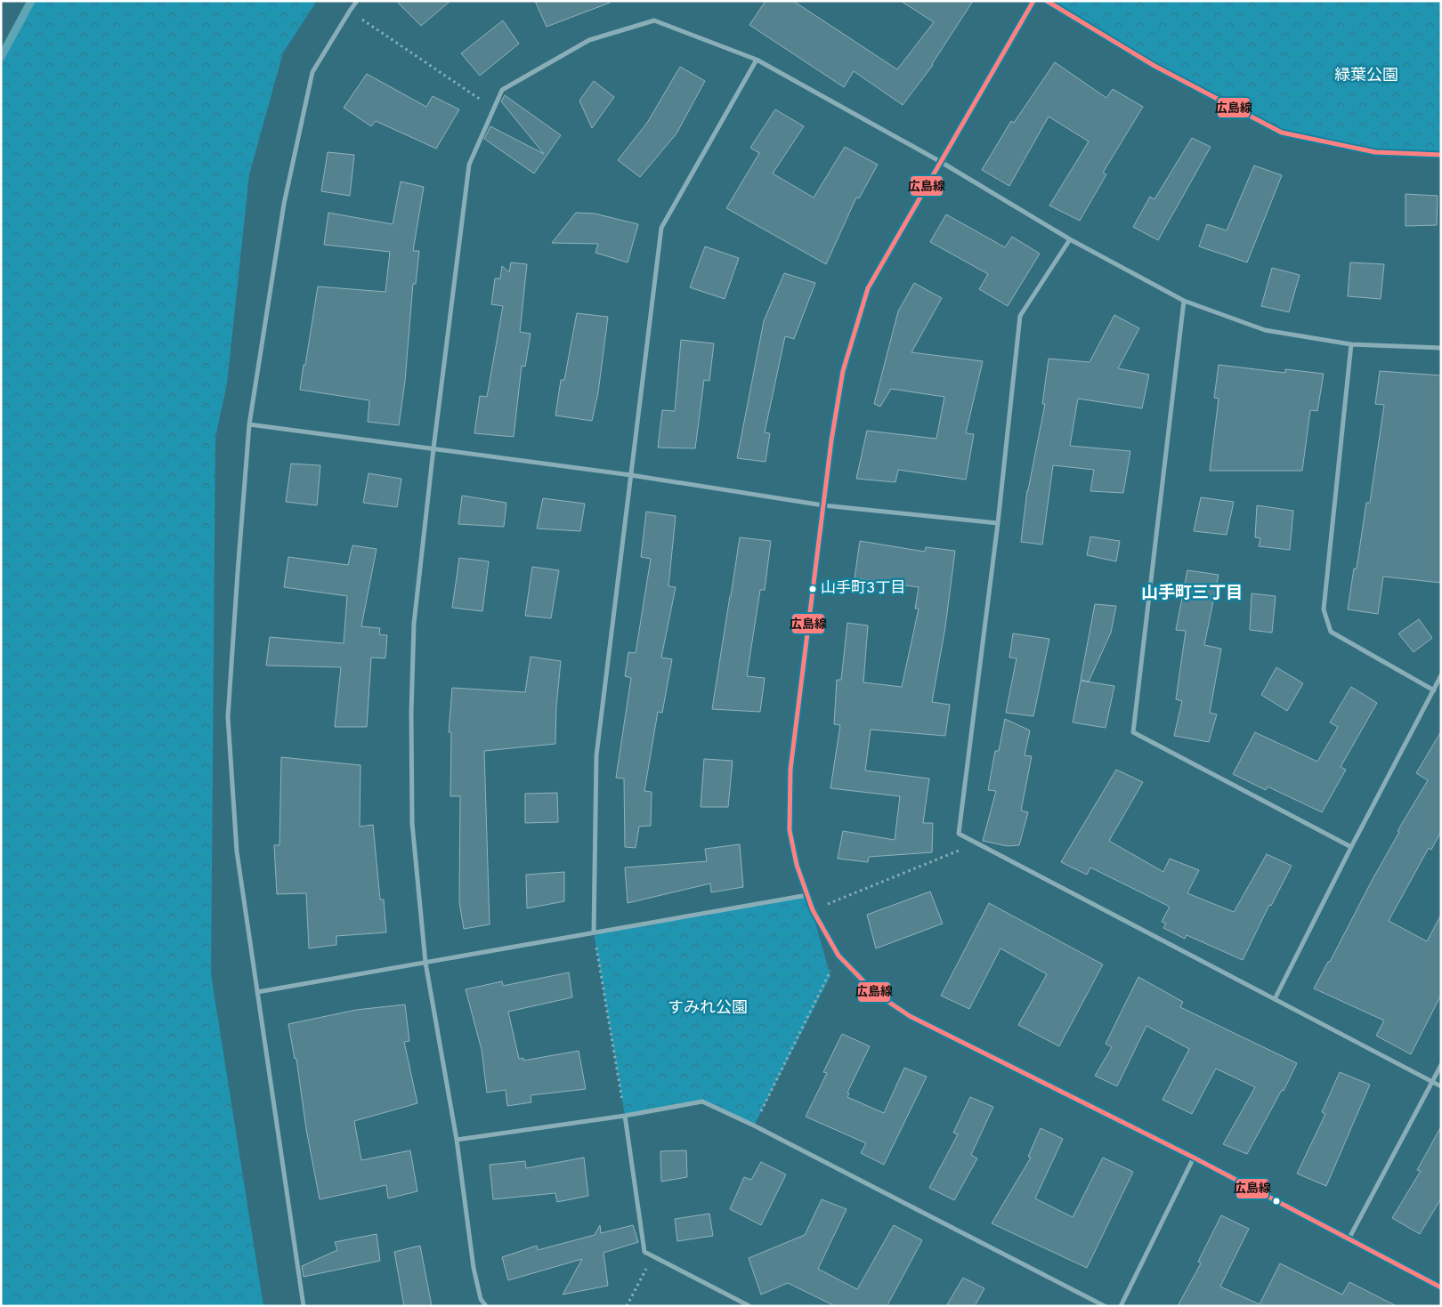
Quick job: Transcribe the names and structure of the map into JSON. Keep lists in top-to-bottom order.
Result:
{
  "districts": ["山手町三丁目"],
  "parks": ["緑葉公園", "すみれ公園"],
  "places": ["山手町3丁目"],
  "lines": ["transit line 広島線"]
}
